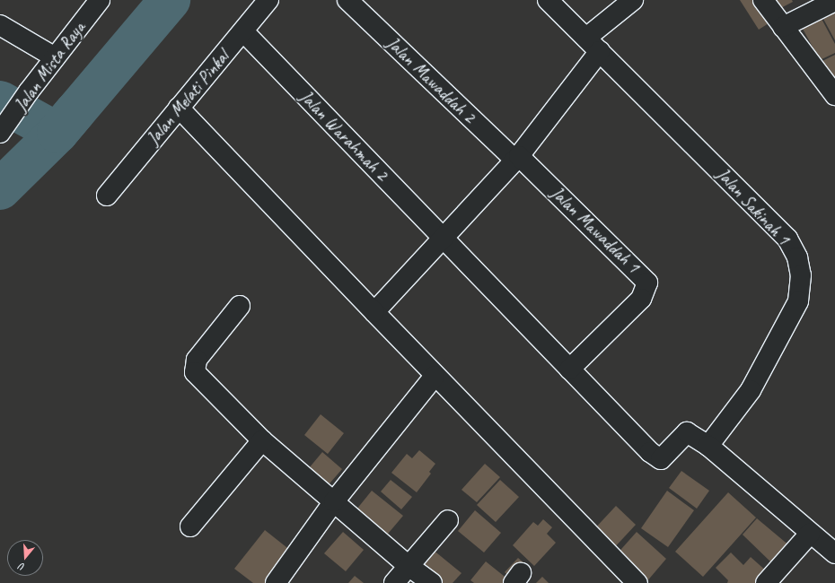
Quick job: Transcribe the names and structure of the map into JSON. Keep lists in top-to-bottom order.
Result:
{
  "streets": {
    "street": [
      "Jalan Mista Raya",
      "Jalan Mawaddah 2",
      "Jalan Melati Pinkal",
      "Jalan Warahmah 2",
      "Jalan Sakinah 1",
      "Jalan Mawaddah 1"
    ]
  },
  "crossings": [
    ["Jalan Mawaddah 2", "Jalan Mawaddah 1"],
    ["Jalan Melati Pinkal", "Jalan Warahmah 2"],
    ["Jalan Warahmah 2", "Jalan Sakinah 1"],
    ["Jalan Warahmah 2", "Jalan Mawaddah 1"]
  ],
  "north": "bottom"
}
